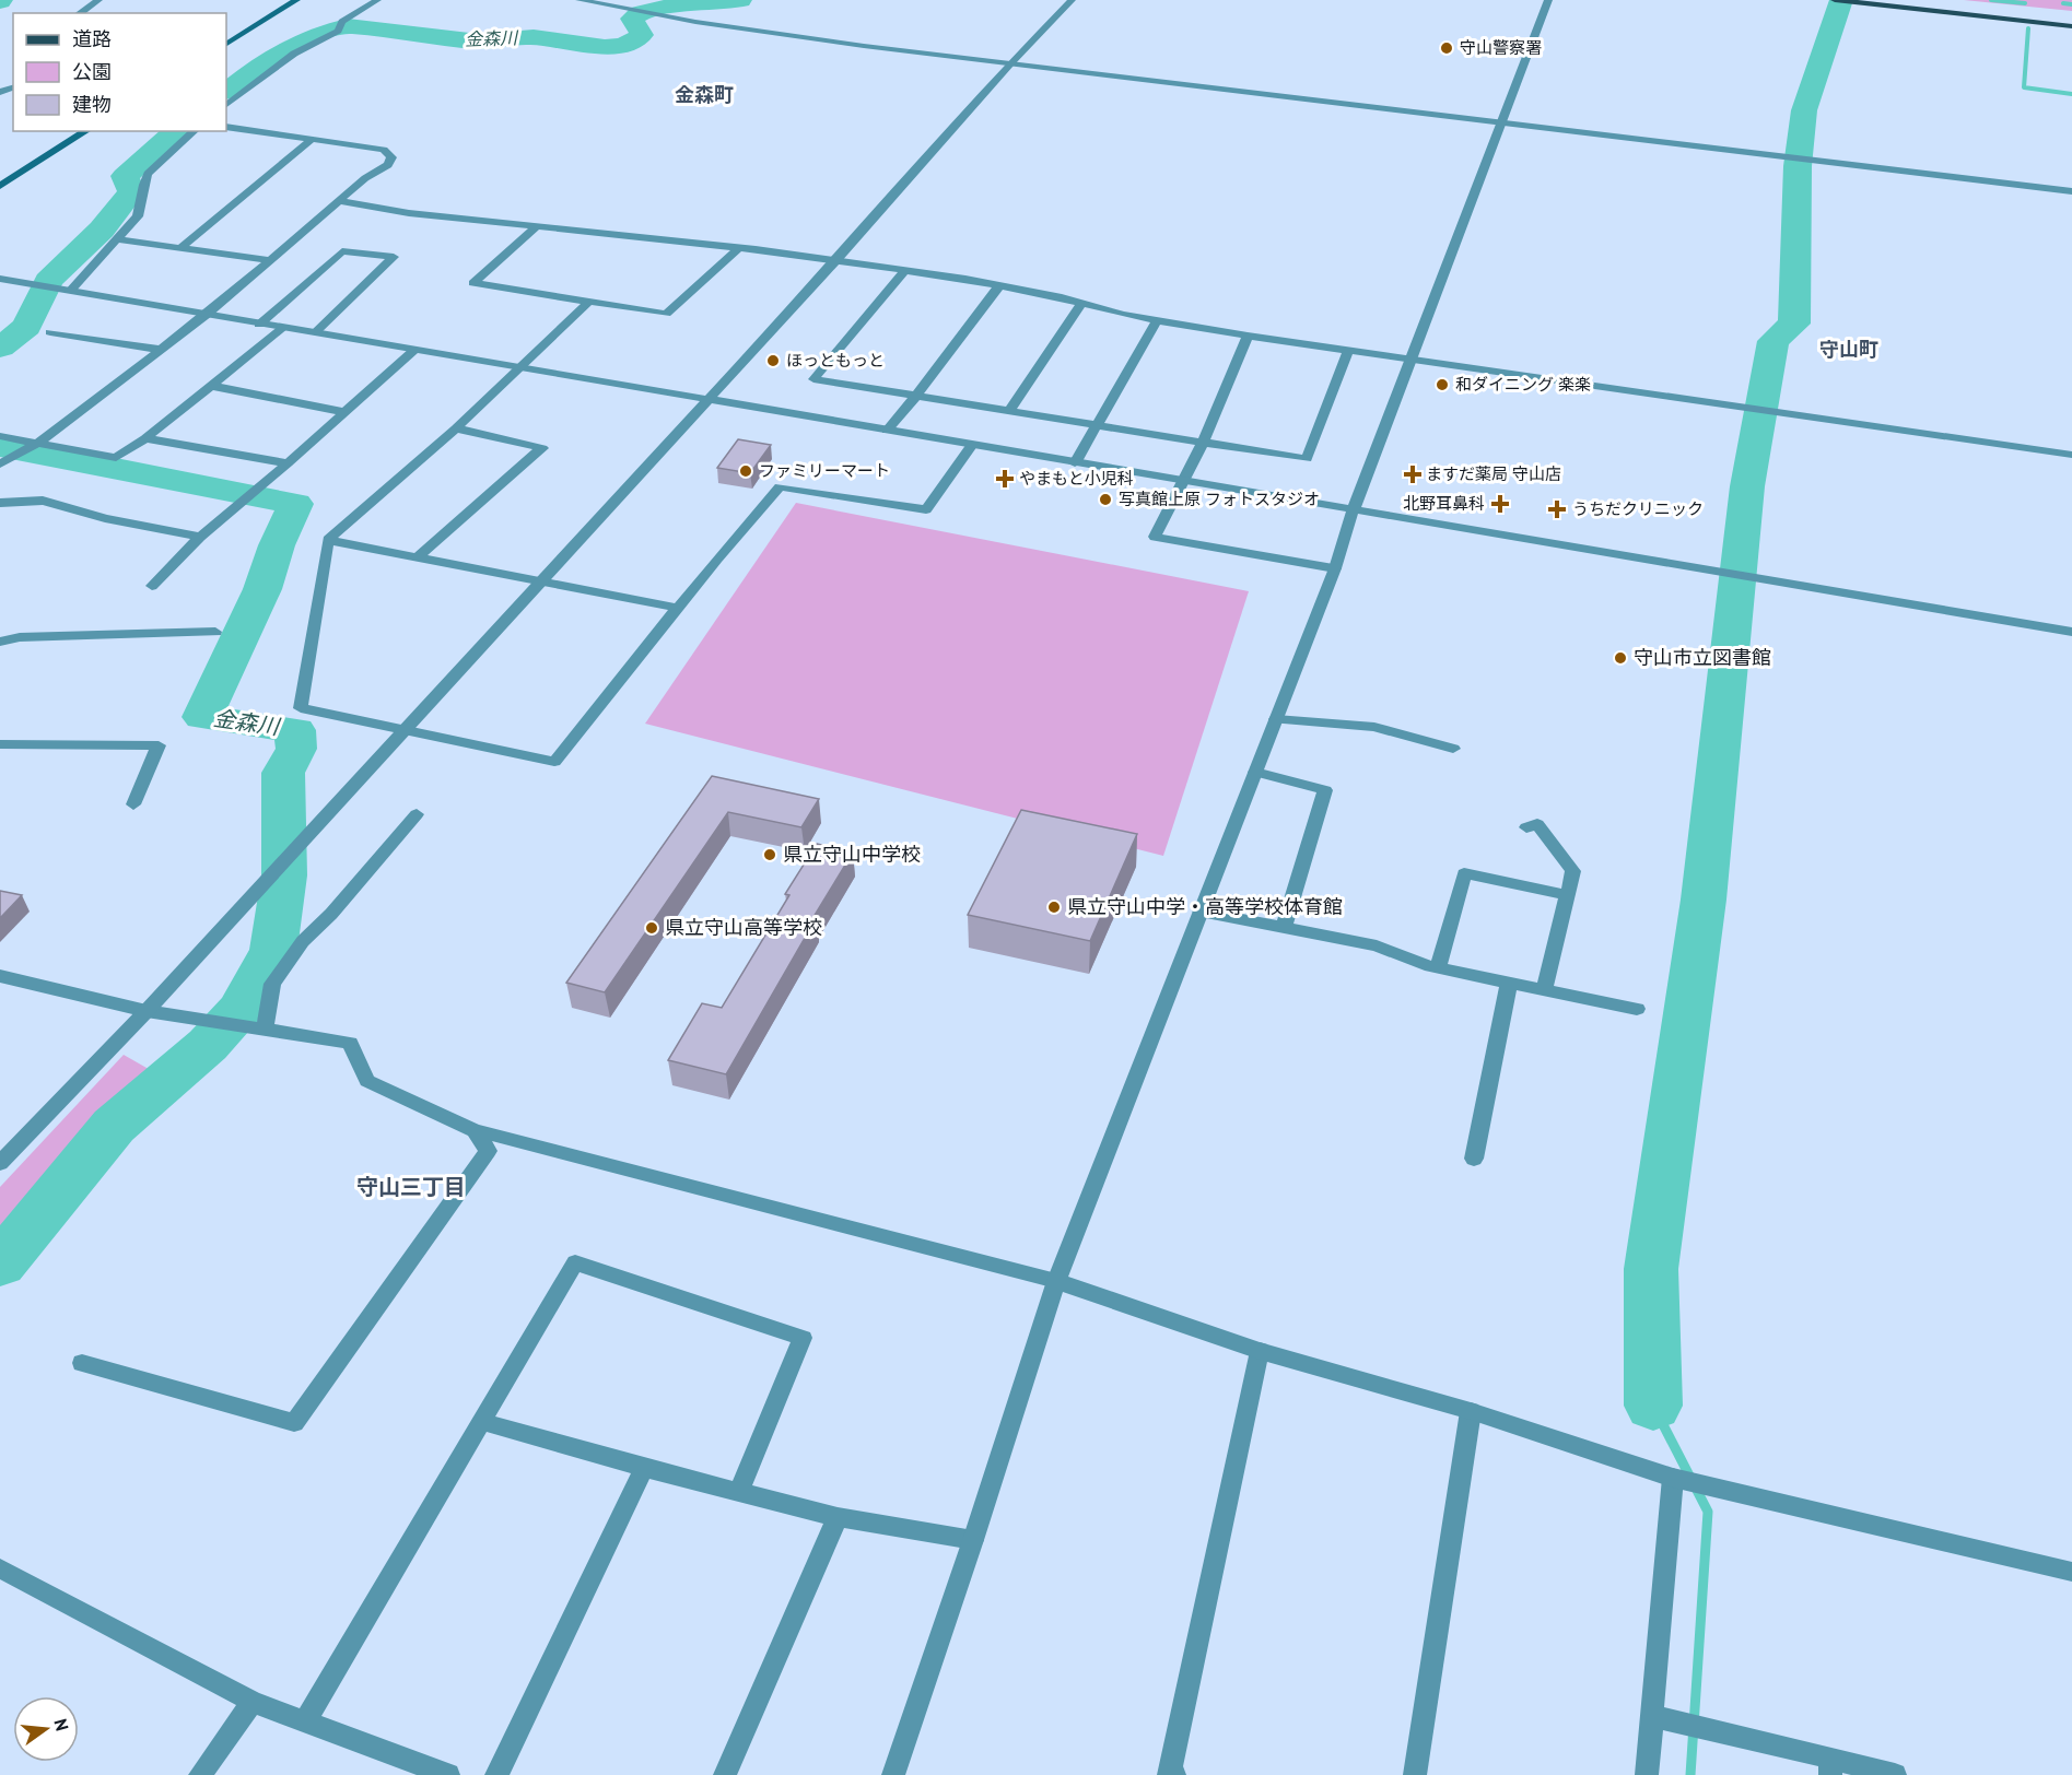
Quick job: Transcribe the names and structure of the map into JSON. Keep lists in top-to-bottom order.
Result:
{
  "districts": ["金森町", "守山町", "守山三丁目"],
  "water": ["金森川"],
  "places": {
    "other": [
      "守山警察署",
      "ほっともっと",
      "和ダイニング 楽楽",
      "ファミリーマート",
      "写真館上原 フォトスタジオ",
      "守山市立図書館",
      "県立守山中学校",
      "県立守山中学・高等学校体育館",
      "県立守山高等学校"
    ],
    "health": [
      "ますだ薬局 守山店",
      "やまもと小児科",
      "北野耳鼻科",
      "うちだクリニック"
    ]
  },
  "legend": ["道路", "公園", "建物"],
  "north": "right"
}
